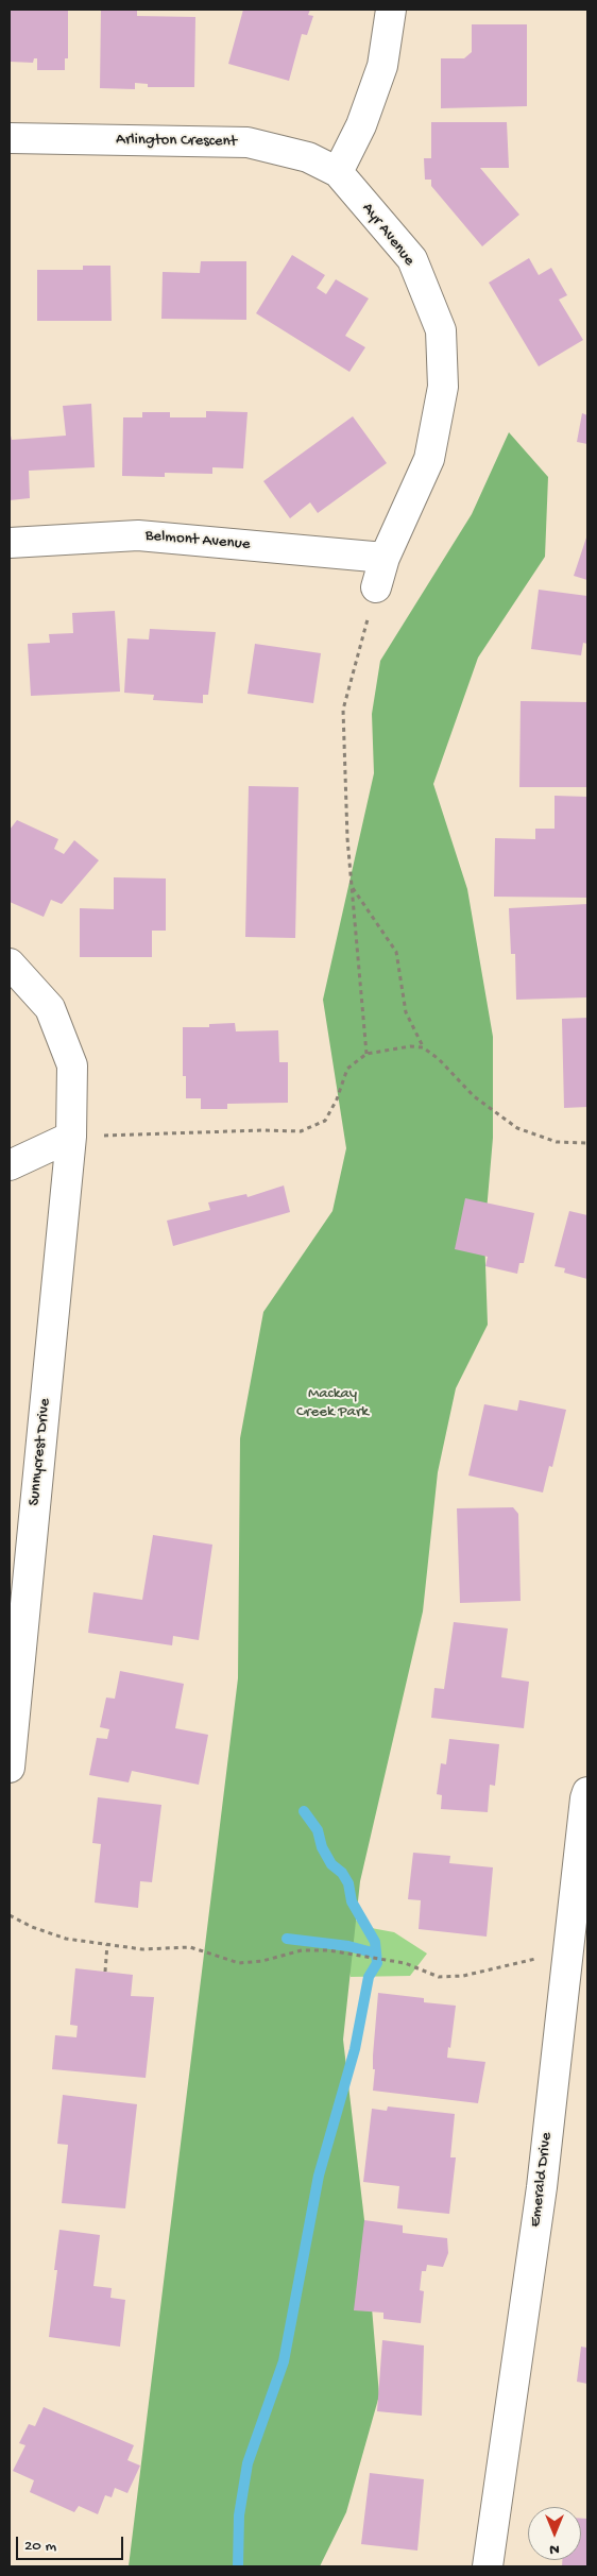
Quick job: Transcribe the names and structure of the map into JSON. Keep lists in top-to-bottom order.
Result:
{
  "streets": {
    "street": [
      "Arlington Crescent",
      "Ayr Avenue",
      "Belmont Avenue",
      "Sunnycrest Drive",
      "Emerald Drive"
    ]
  },
  "crossings": [
    ["Arlington Crescent", "Ayr Avenue"],
    ["Ayr Avenue", "Belmont Avenue"]
  ],
  "parks": ["Mackay Creek Park"],
  "scale_bar": "20 m",
  "north": "bottom"
}
